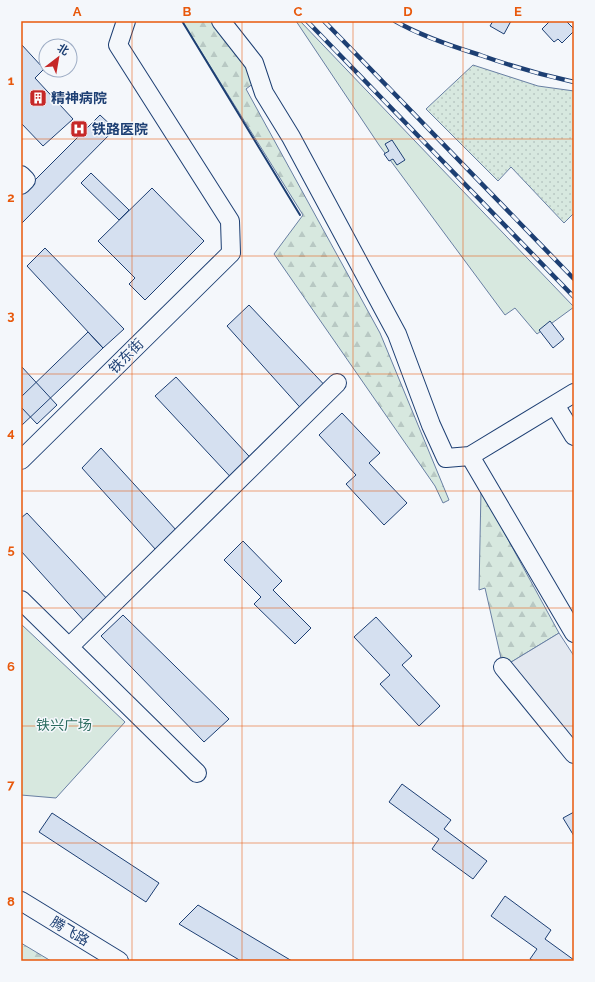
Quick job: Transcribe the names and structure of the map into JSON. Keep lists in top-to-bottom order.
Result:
{
  "streets": {
    "street": ["铁东街", "腾飞路"]
  },
  "parks": ["铁兴广场"],
  "places": {
    "building": ["精神病院"],
    "hospital": ["铁路医院"]
  },
  "north": "top right",
  "grid": {
    "columns": [
      "A",
      "B",
      "C",
      "D",
      "E"
    ],
    "rows": [
      "1",
      "2",
      "3",
      "4",
      "5",
      "6",
      "7",
      "8"
    ]
  }
}
